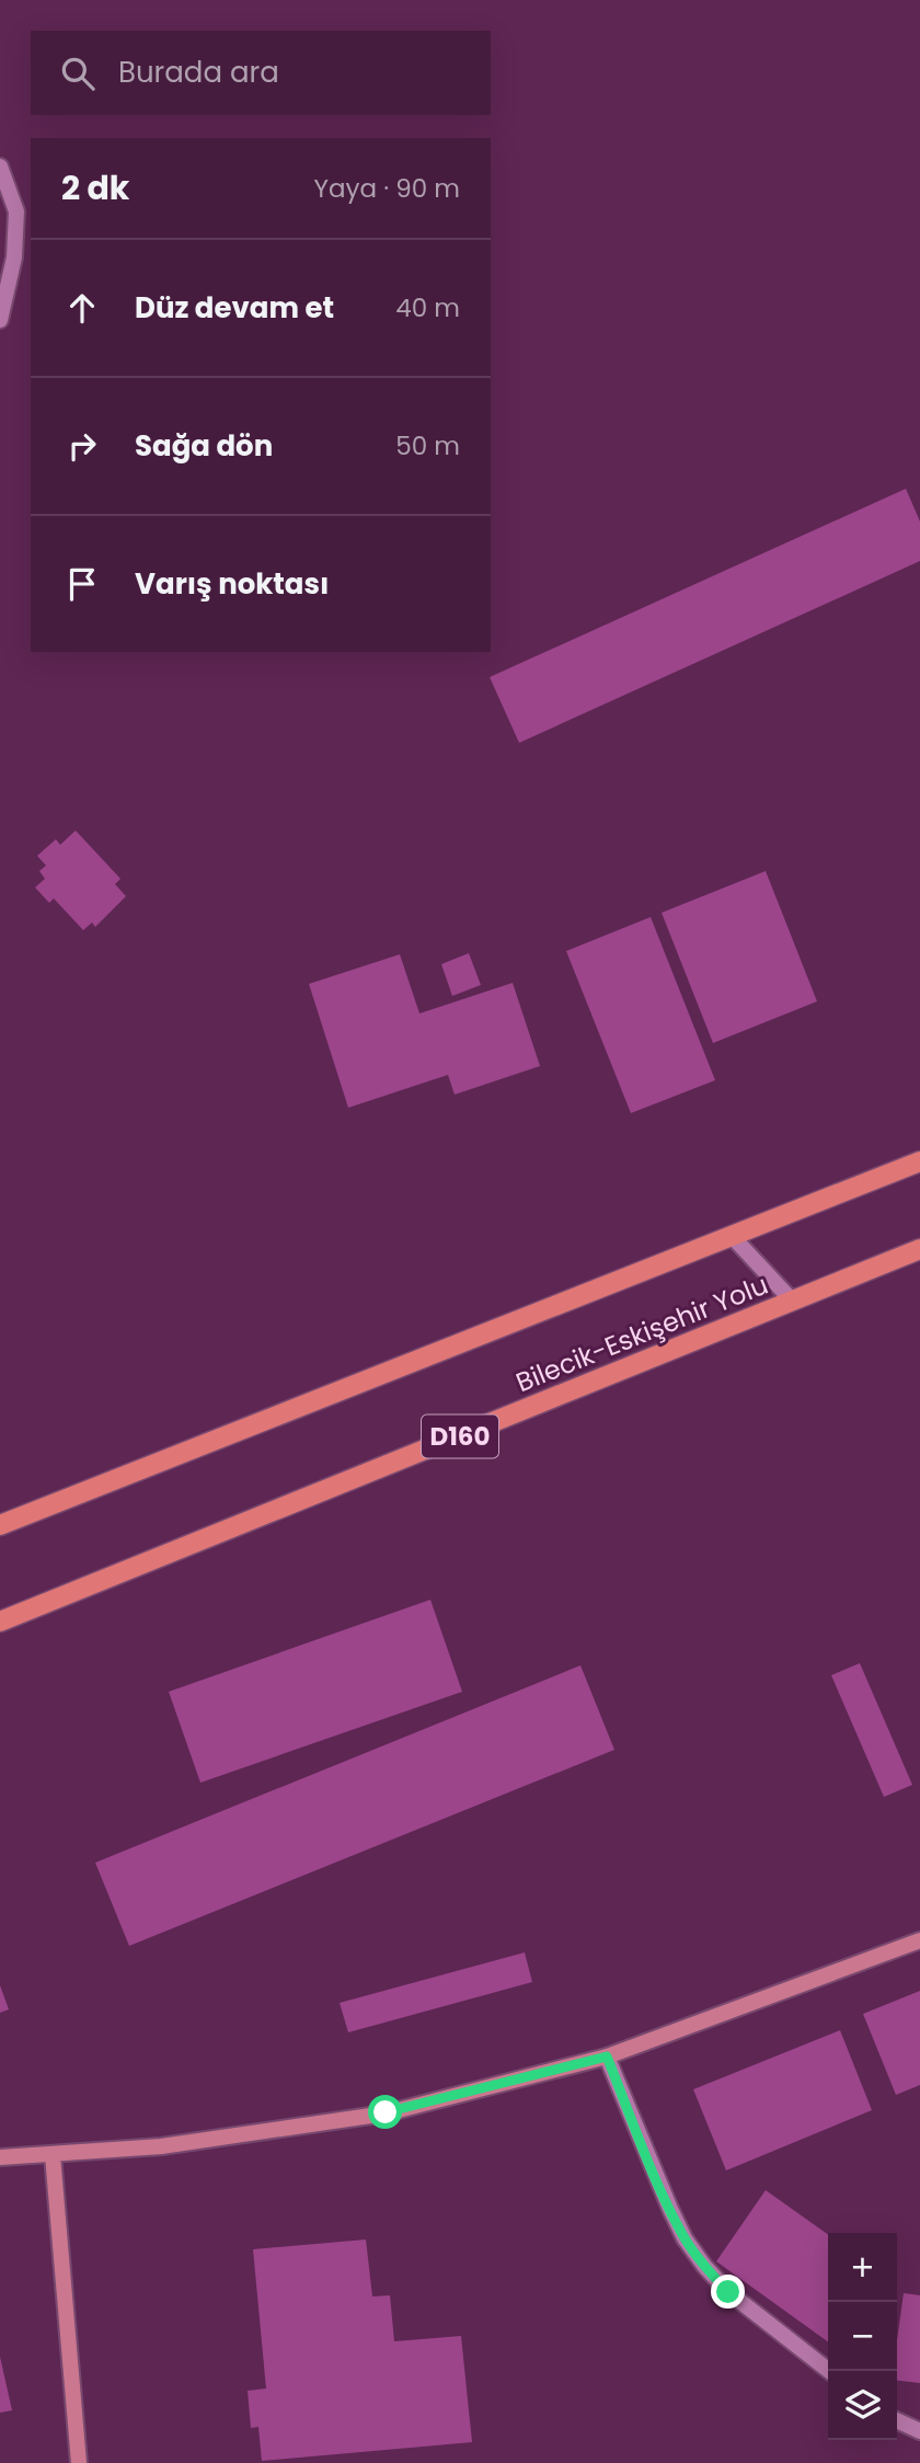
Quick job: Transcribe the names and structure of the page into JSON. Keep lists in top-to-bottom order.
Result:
{
  "streets": {
    "main road": ["Bilecik-Eskişehir Yolu", "D160"]
  },
  "page": {
    "search": "Burada ara",
    "heading": ["2 dk", "Yaya · 90 m"],
    "list": [
      ["Düz devam et", "40 m"],
      ["Sağa dön", "50 m"],
      "Varış noktası"
    ],
    "map_buttons": ["+", "−"]
  }
}
